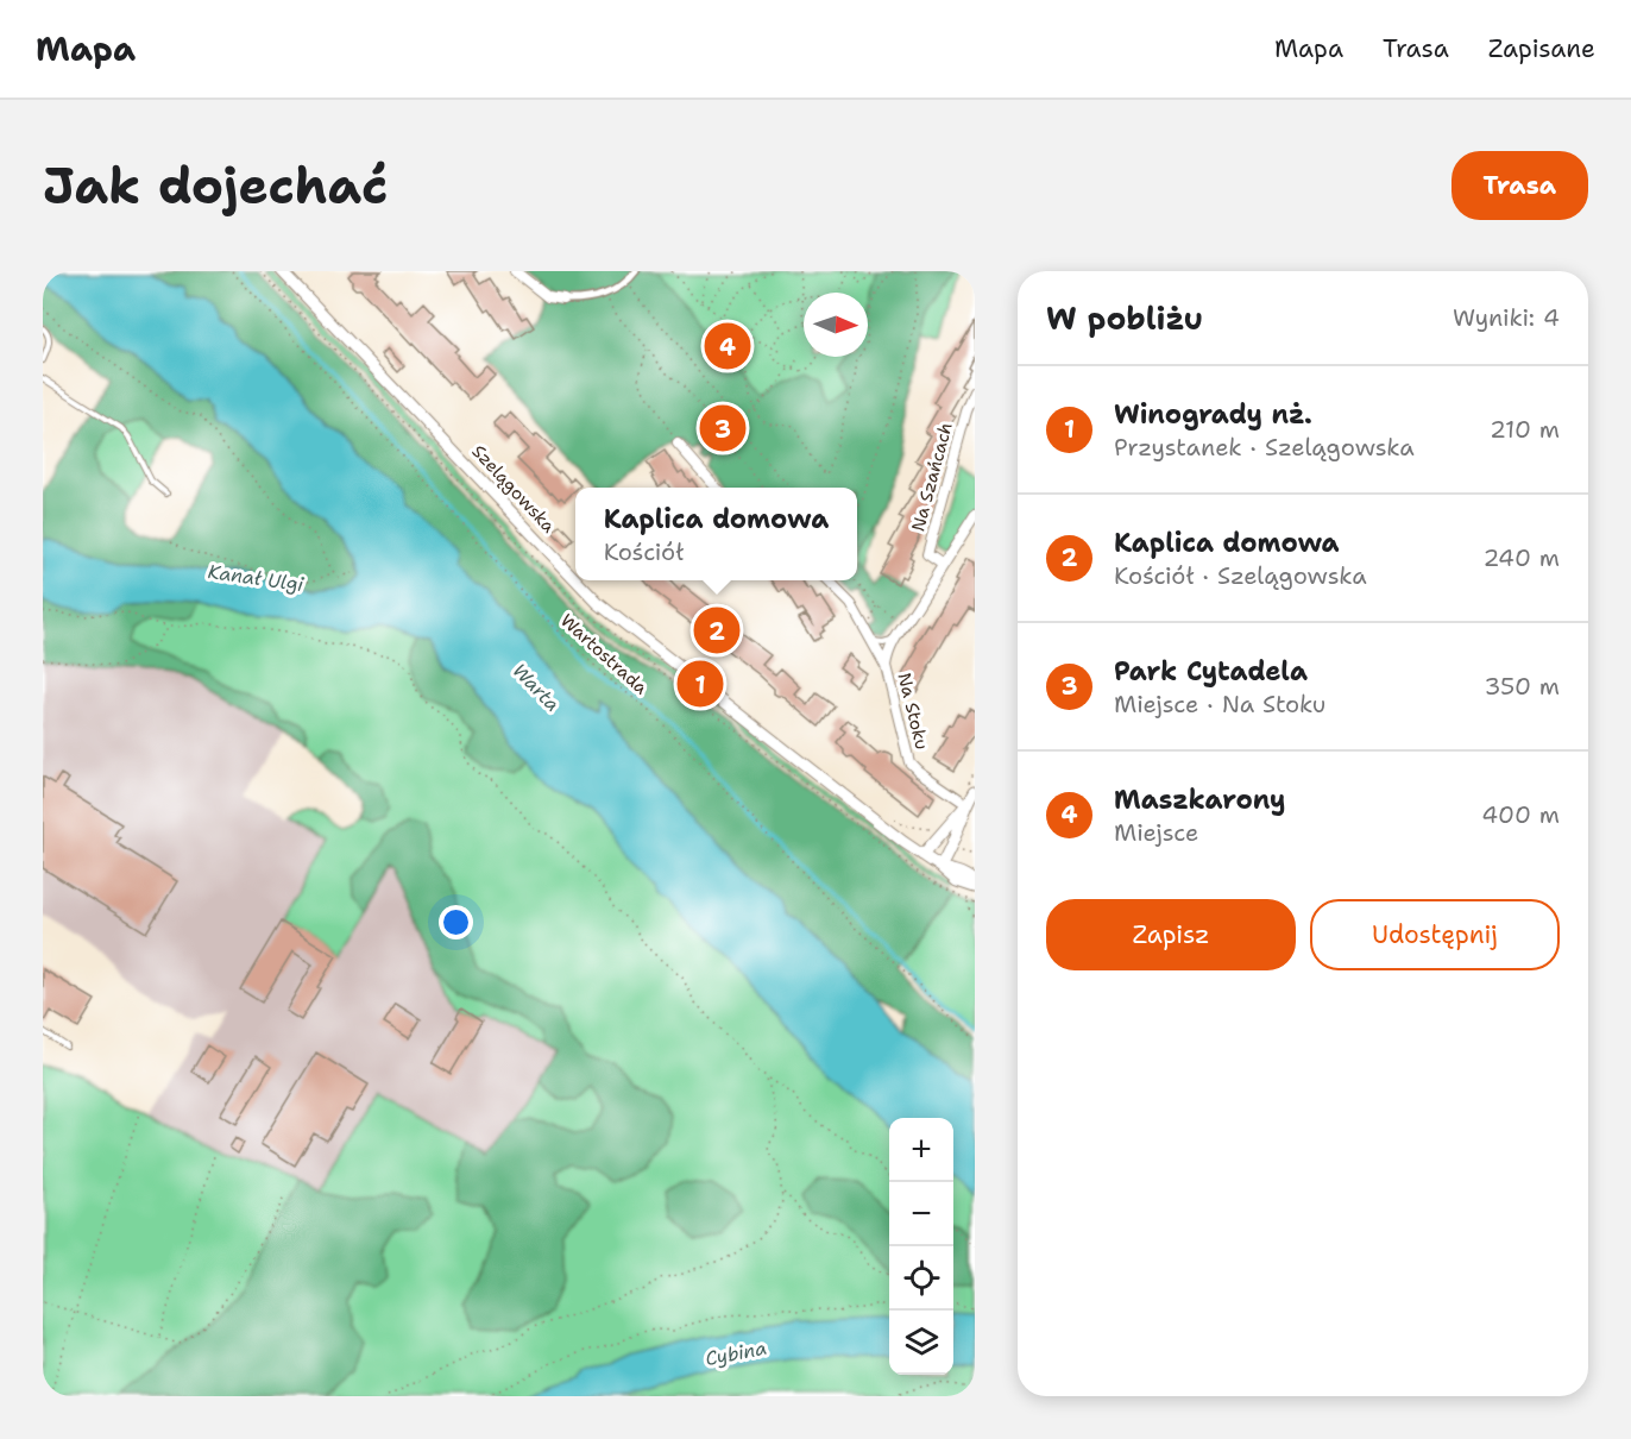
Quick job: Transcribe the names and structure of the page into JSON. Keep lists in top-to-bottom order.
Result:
{
  "streets": {
    "street": ["Na Szańcach", "Szelągowska", "Na Stoku"],
    "path": ["Wartostrada"]
  },
  "water": ["Kanał Ulgi", "Warta", "Cybina"],
  "north": "right",
  "page": {
    "header": "Mapa",
    "nav": ["Mapa", "Trasa", "Zapisane"],
    "buttons": [
      "Trasa",
      ["Zapisz", "Udostępnij"]
    ],
    "title": "Jak dojechać",
    "heading": ["W pobliżu", "Wyniki: 4"],
    "pins": [
      "4",
      "3",
      "2",
      "1"
    ],
    "list": [
      {
        "mark": "1",
        "name": "Winogrady nż.",
        "note": "Przystanek · Szelągowska",
        "value": "210 m"
      },
      {
        "mark": "2",
        "name": "Kaplica domowa",
        "note": "Kościół · Szelągowska",
        "value": "240 m"
      },
      {
        "mark": "3",
        "name": "Park Cytadela",
        "note": "Miejsce · Na Stoku",
        "value": "350 m"
      },
      {
        "mark": "4",
        "name": "Maszkarony",
        "note": "Miejsce",
        "value": "400 m"
      }
    ],
    "popup": ["Kaplica domowa", "Kościół"],
    "map_buttons": ["+", "−"]
  }
}
